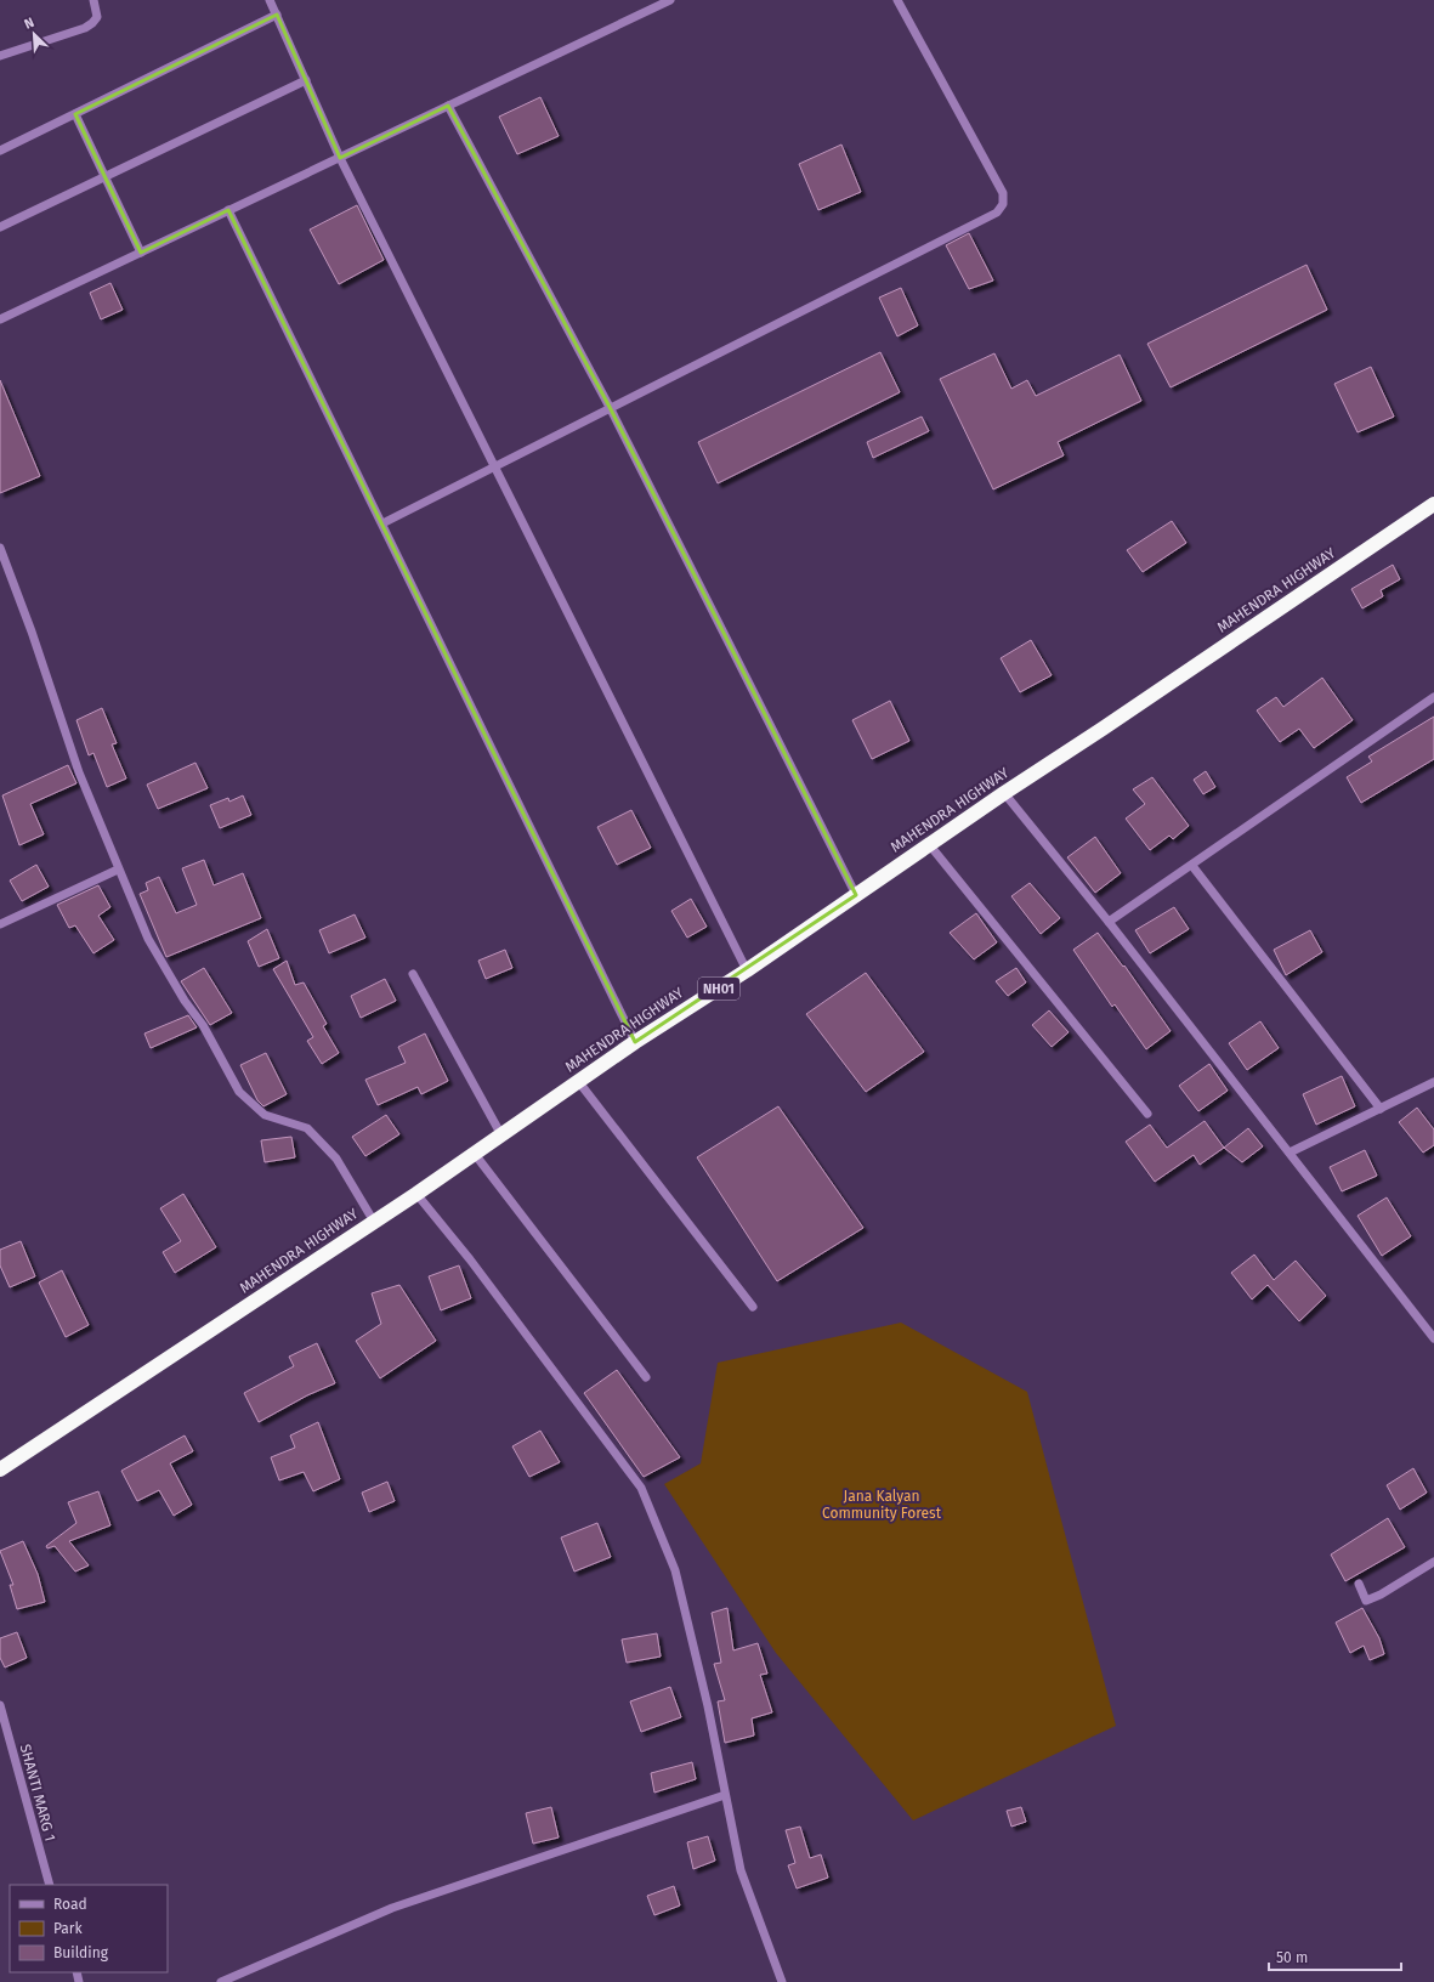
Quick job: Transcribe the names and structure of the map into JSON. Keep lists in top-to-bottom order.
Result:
{
  "streets": {
    "highway": ["MAHENDRA HIGHWAY", "NH01"],
    "street": ["SHANTI MARG 1"]
  },
  "parks": ["Jana Kalyan Community Forest"],
  "legend": ["Road", "Park", "Building"],
  "scale_bar": "50 m",
  "north": "top left"
}
